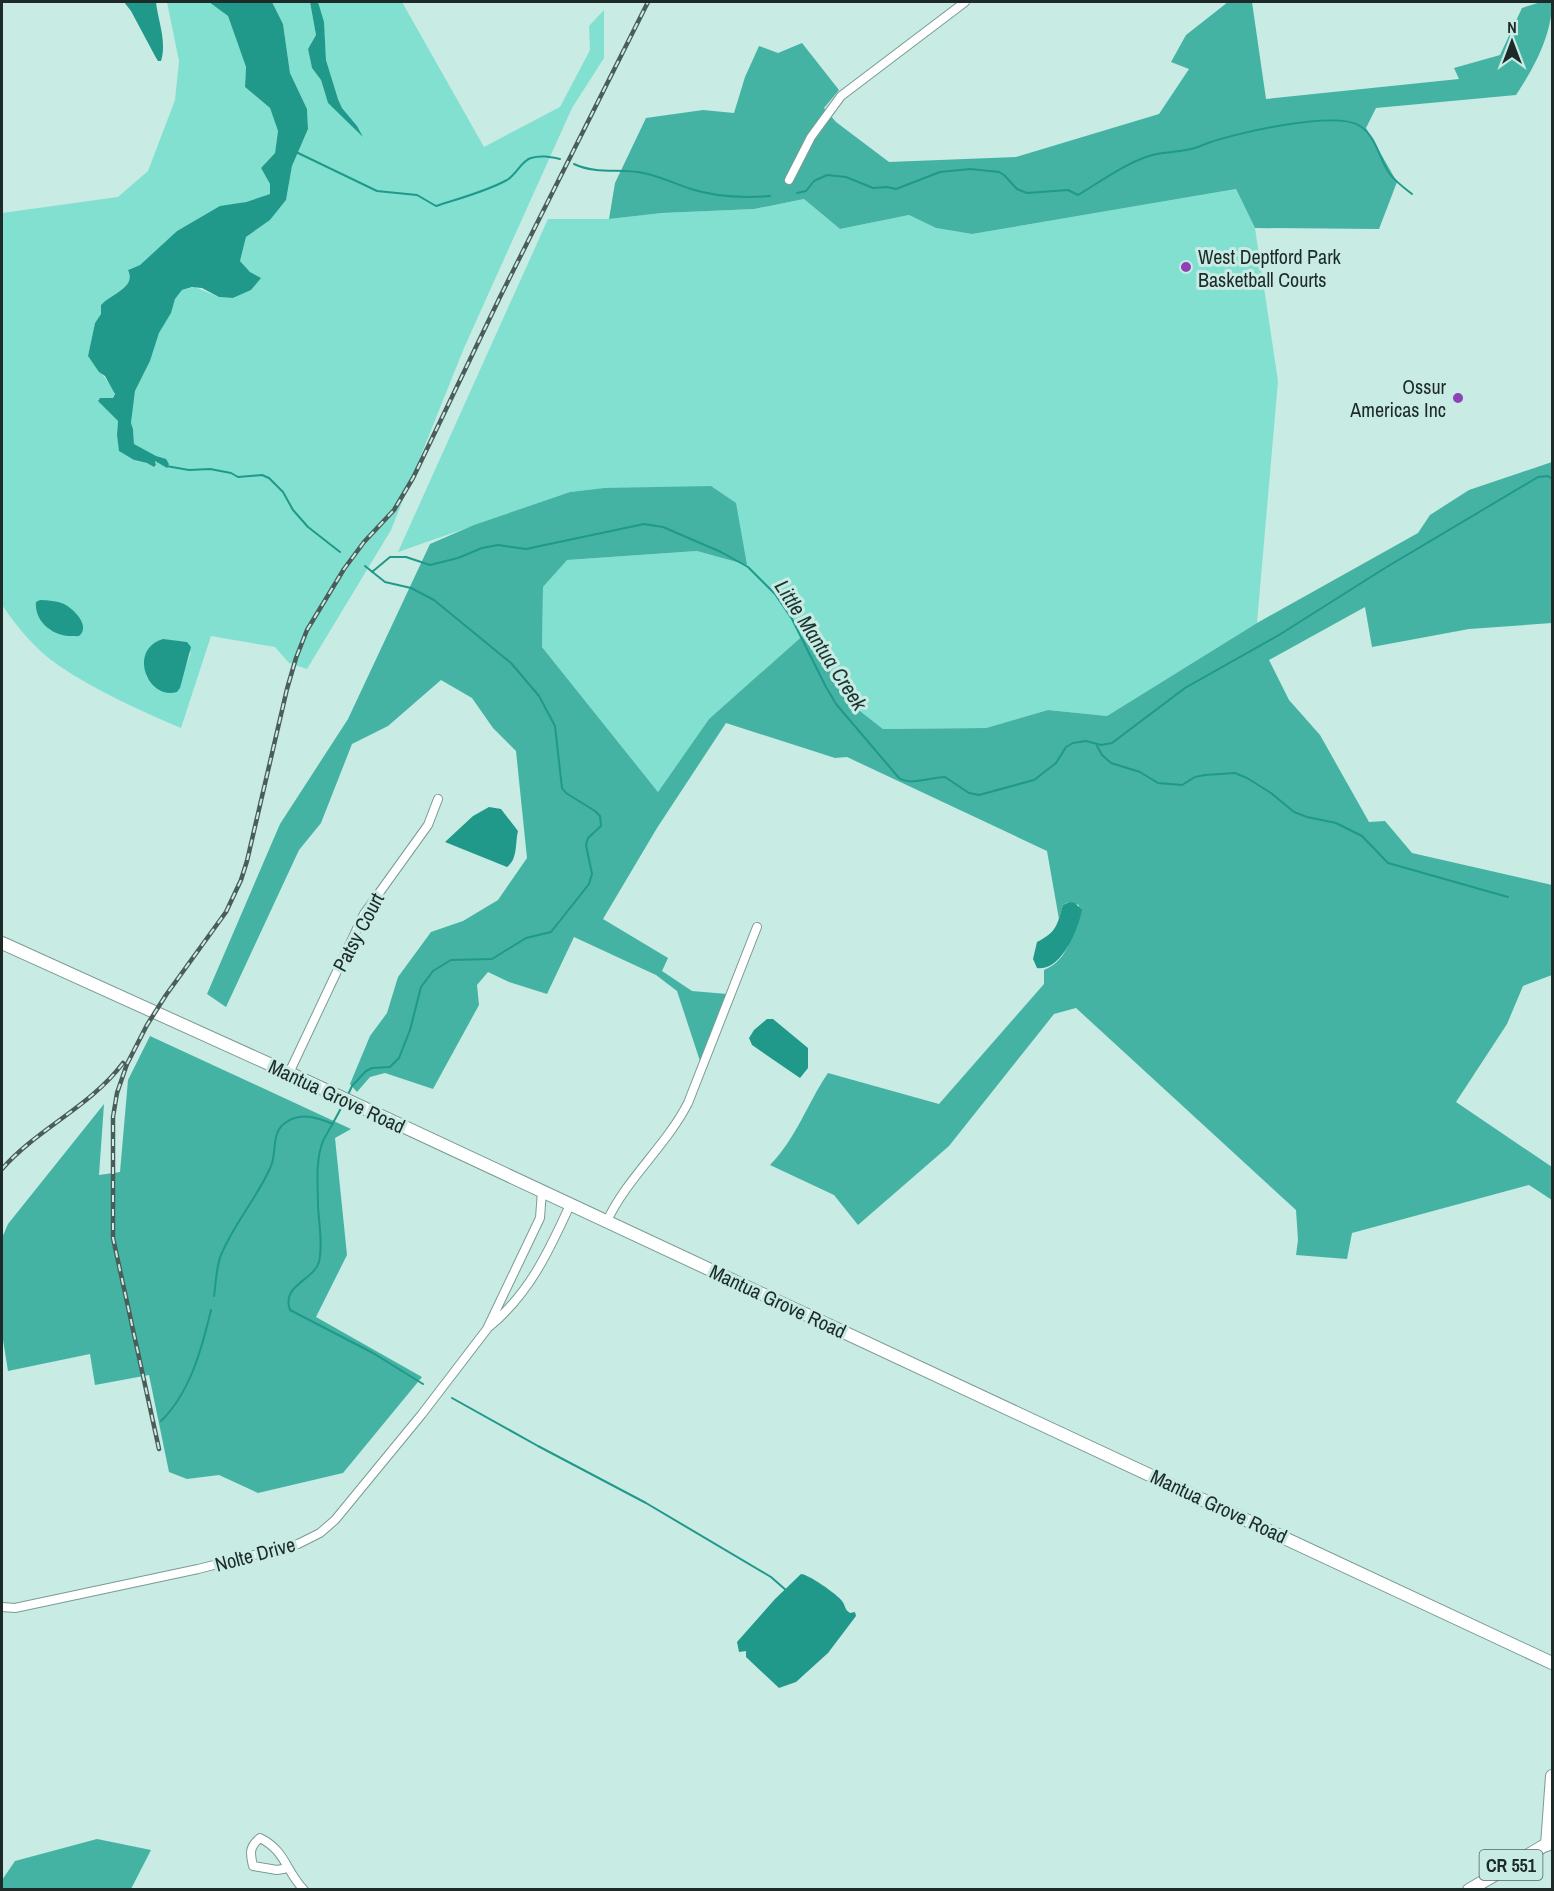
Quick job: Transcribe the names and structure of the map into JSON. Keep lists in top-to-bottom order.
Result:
{
  "streets": {
    "main road": ["Mantua Grove Road", "CR 551"],
    "street": ["Patsy Court", "Nolte Drive"]
  },
  "crossings": [
    ["Patsy Court", "Mantua Grove Road"],
    ["Mantua Grove Road", "Nolte Drive"]
  ],
  "water": ["Little Mantua Creek"],
  "places": ["West Deptford Park Basketball Courts", "Ossur Americas Inc"],
  "north": "top"
}
